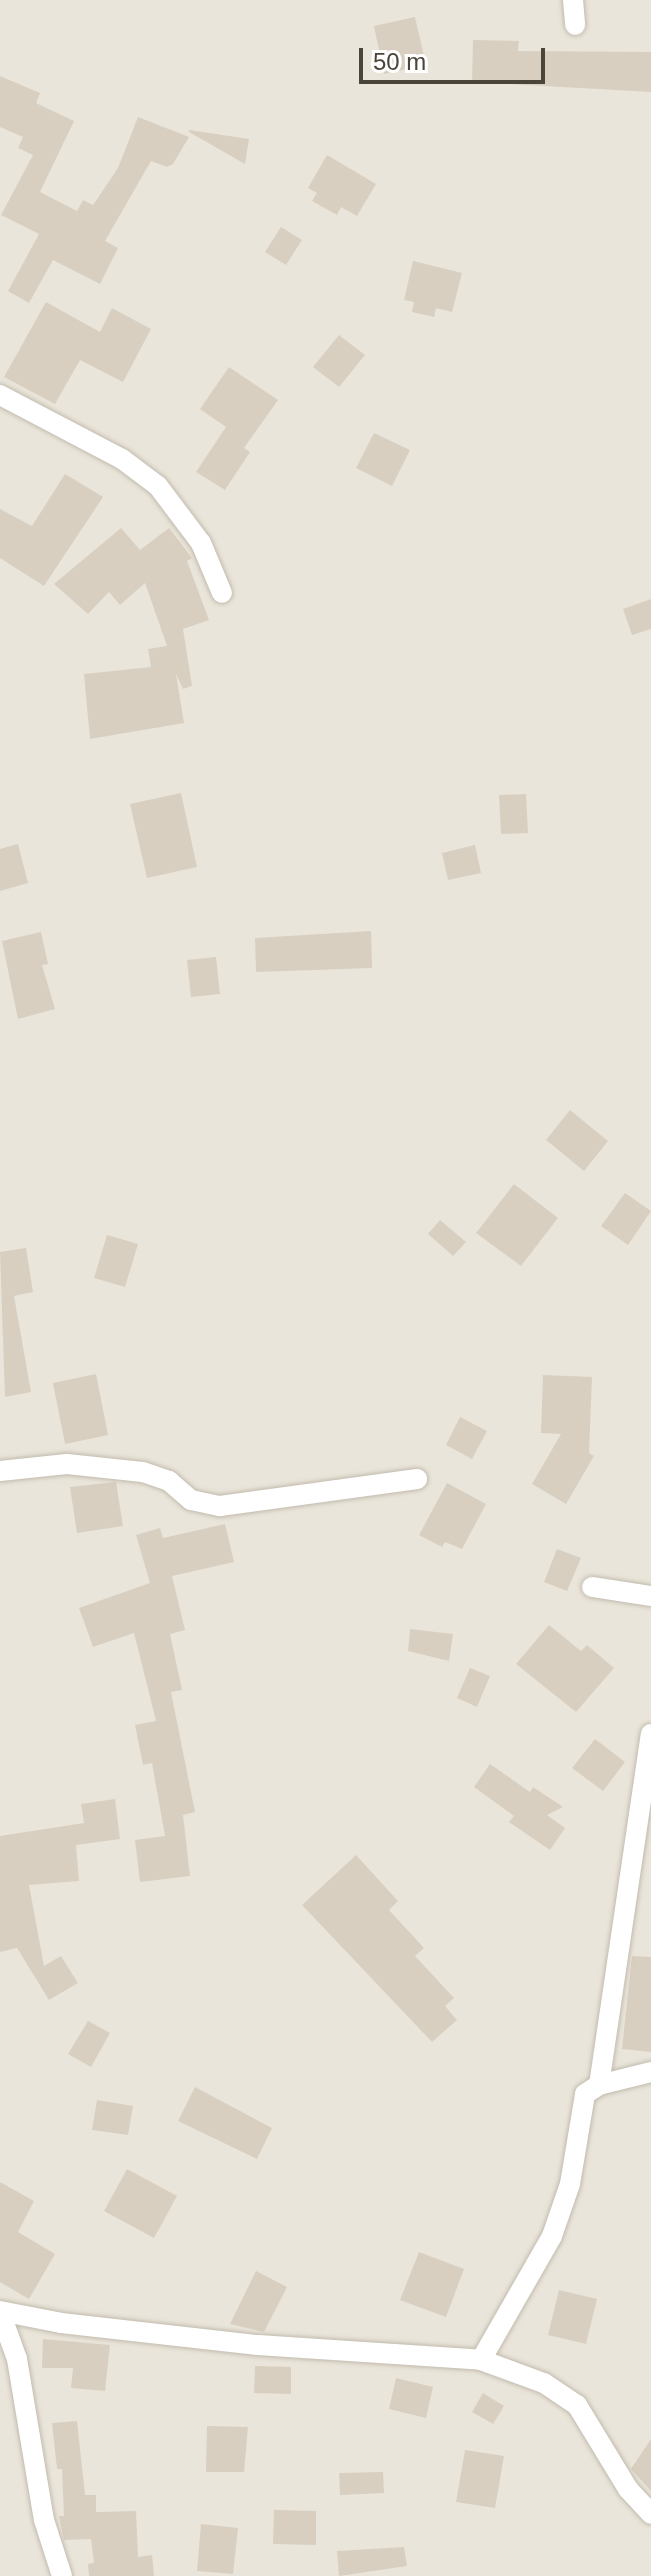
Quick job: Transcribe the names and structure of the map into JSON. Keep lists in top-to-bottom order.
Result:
{
  "scale_bar": "50 m"
}
